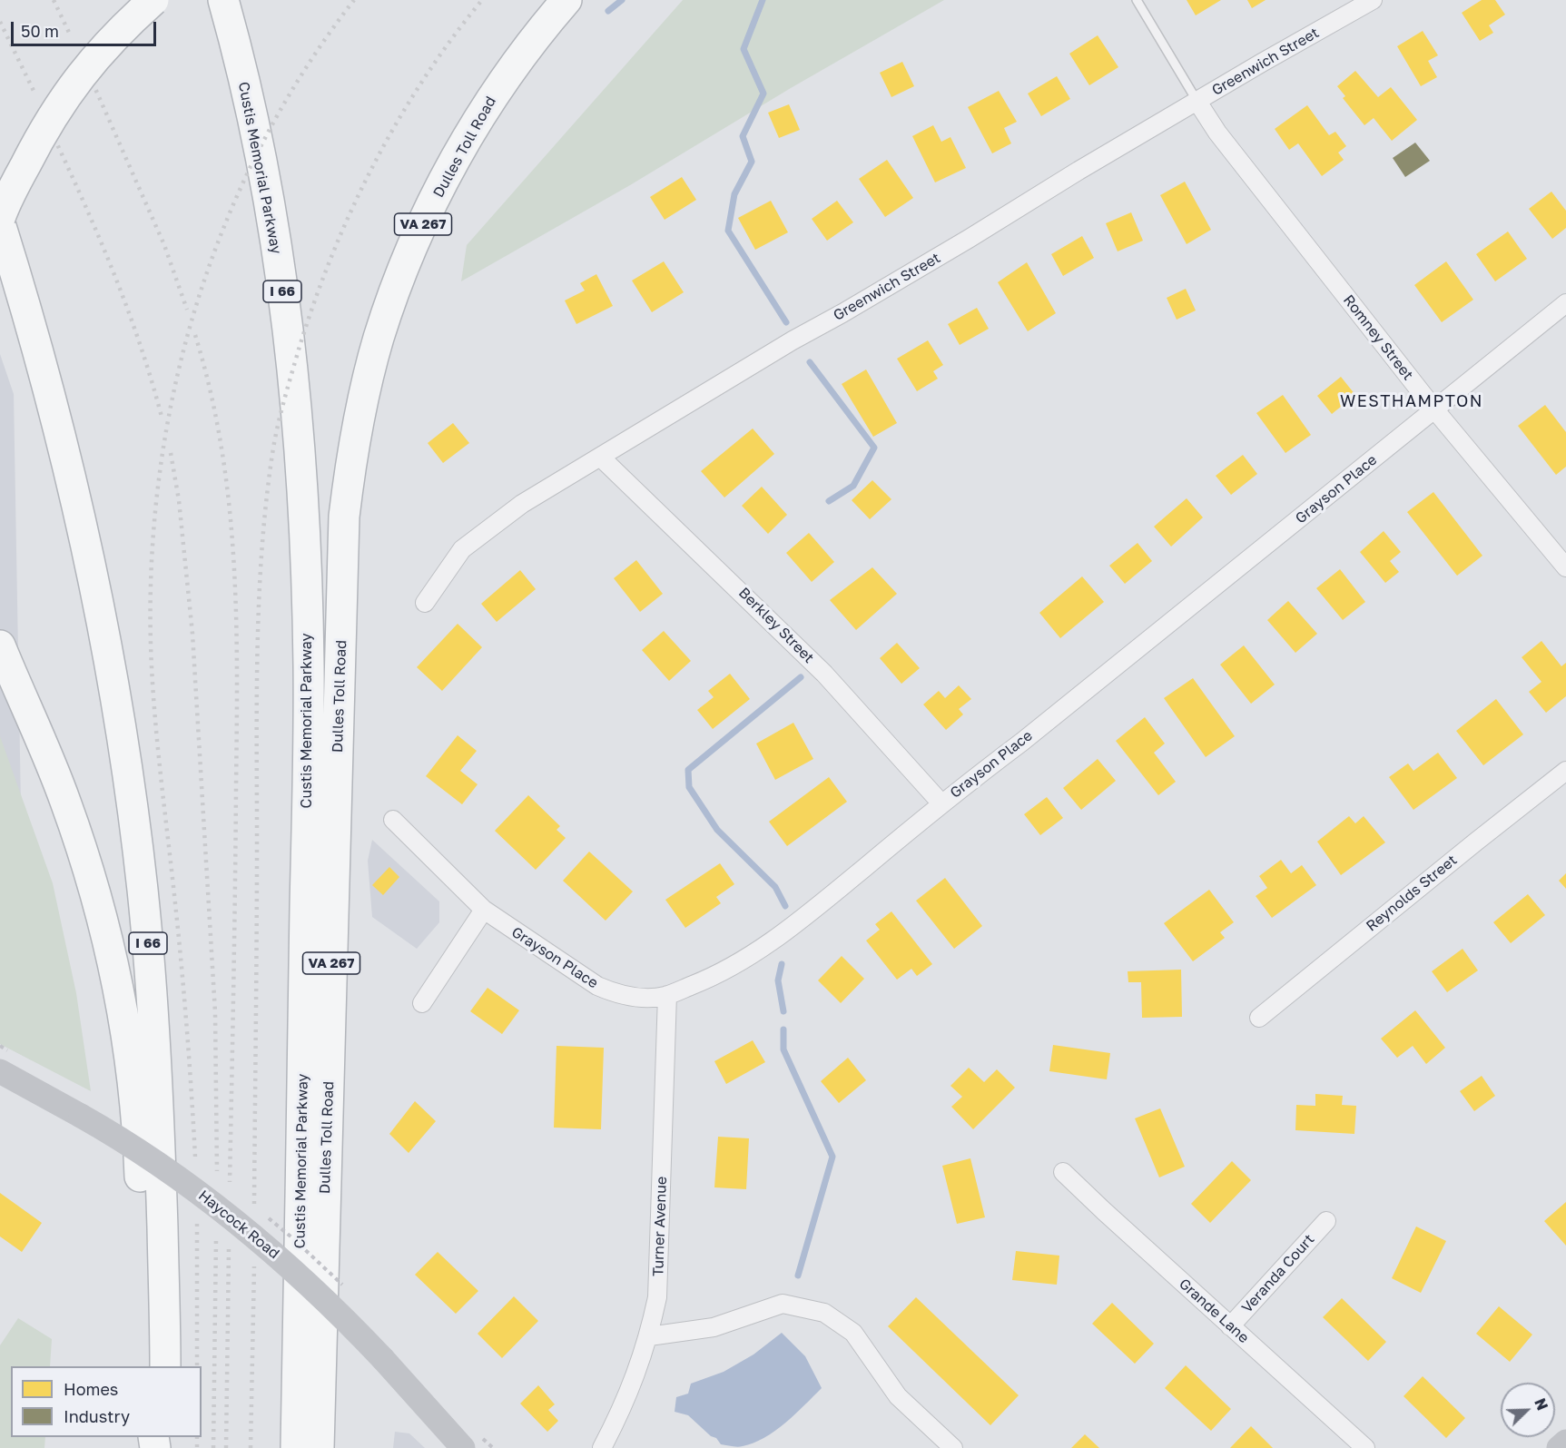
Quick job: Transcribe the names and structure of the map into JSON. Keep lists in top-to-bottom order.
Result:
{
  "streets": {
    "highway": [
      "Dulles Toll Road",
      "Custis Memorial Parkway",
      "VA 267",
      "I 66"
    ],
    "main road": ["Haycock Road"],
    "street": [
      "Greenwich Street",
      "Romney Street",
      "Grayson Place",
      "Berkley Street",
      "Reynolds Street",
      "Turner Avenue",
      "Veranda Court",
      "Grande Lane"
    ]
  },
  "crossings": [
    ["Greenwich Street", "Romney Street"],
    ["Greenwich Street", "Berkley Street"],
    ["Romney Street", "Grayson Place"],
    ["Grayson Place", "Berkley Street"],
    ["Grayson Place", "Turner Avenue"],
    ["Veranda Court", "Grande Lane"]
  ],
  "districts": ["WESTHAMPTON"],
  "legend": ["Homes", "Industry"],
  "scale_bar": "50 m",
  "north": "top right"
}
